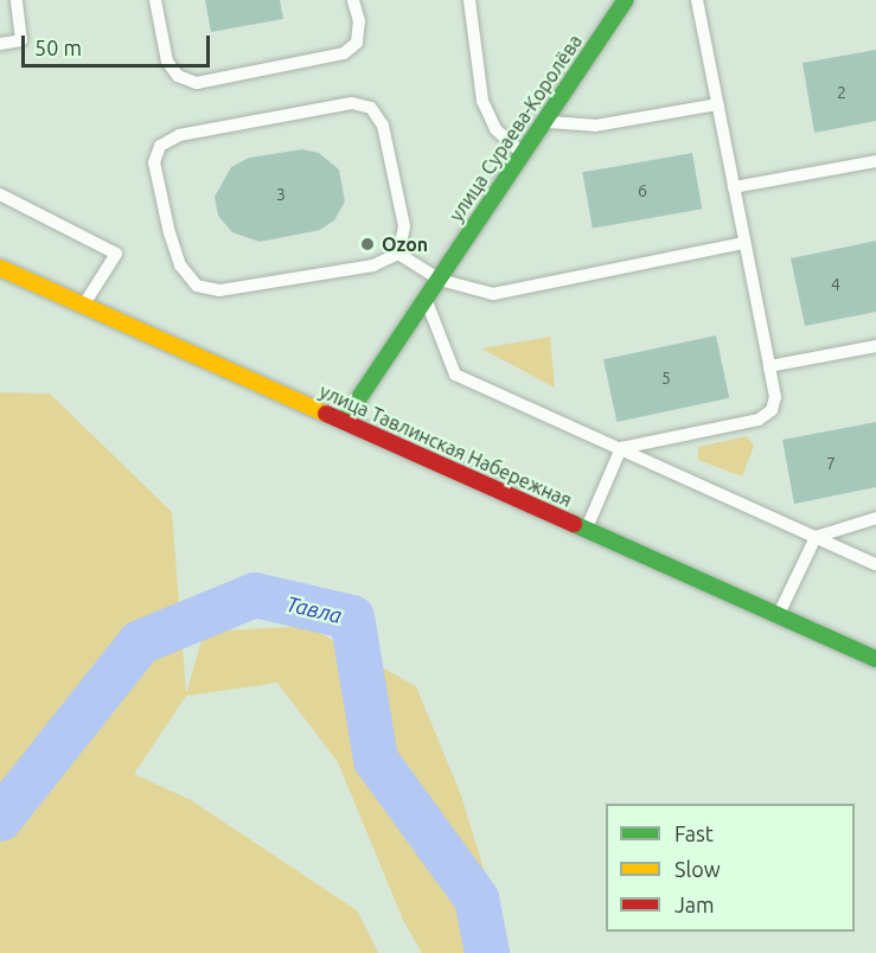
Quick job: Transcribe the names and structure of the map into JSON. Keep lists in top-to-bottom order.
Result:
{
  "streets": {
    "street": ["улица Сураева-Королёва", "улица Тавлинская Набережная"]
  },
  "crossings": [
    ["улица Сураева-Королёва", "улица Тавлинская Набережная"]
  ],
  "water": ["Тавла"],
  "places": ["Ozon"],
  "house_numbers": [
    "2",
    "6",
    "3",
    "4",
    "5",
    "7"
  ],
  "legend": ["Fast", "Slow", "Jam"],
  "scale_bar": "50 m"
}
